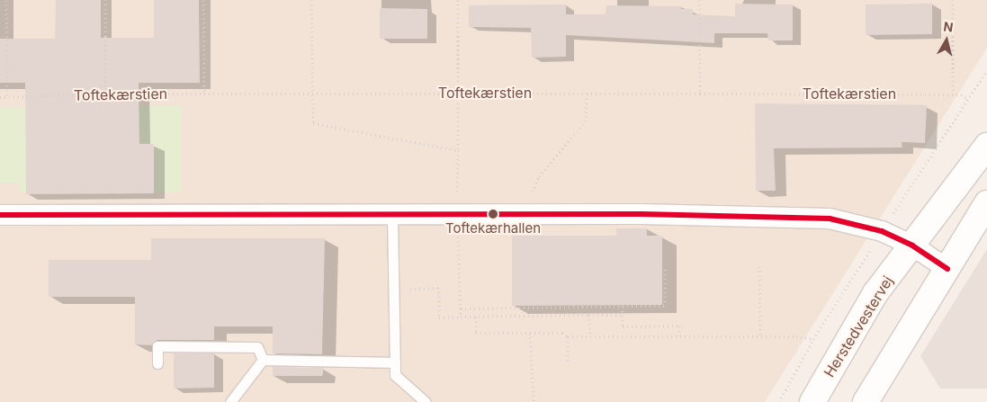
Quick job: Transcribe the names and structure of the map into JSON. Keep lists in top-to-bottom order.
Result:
{
  "streets": {
    "street": ["Herstedvestervej"],
    "path": ["Toftekærstien"]
  },
  "places": ["Toftekærhallen"],
  "north": "top"
}
